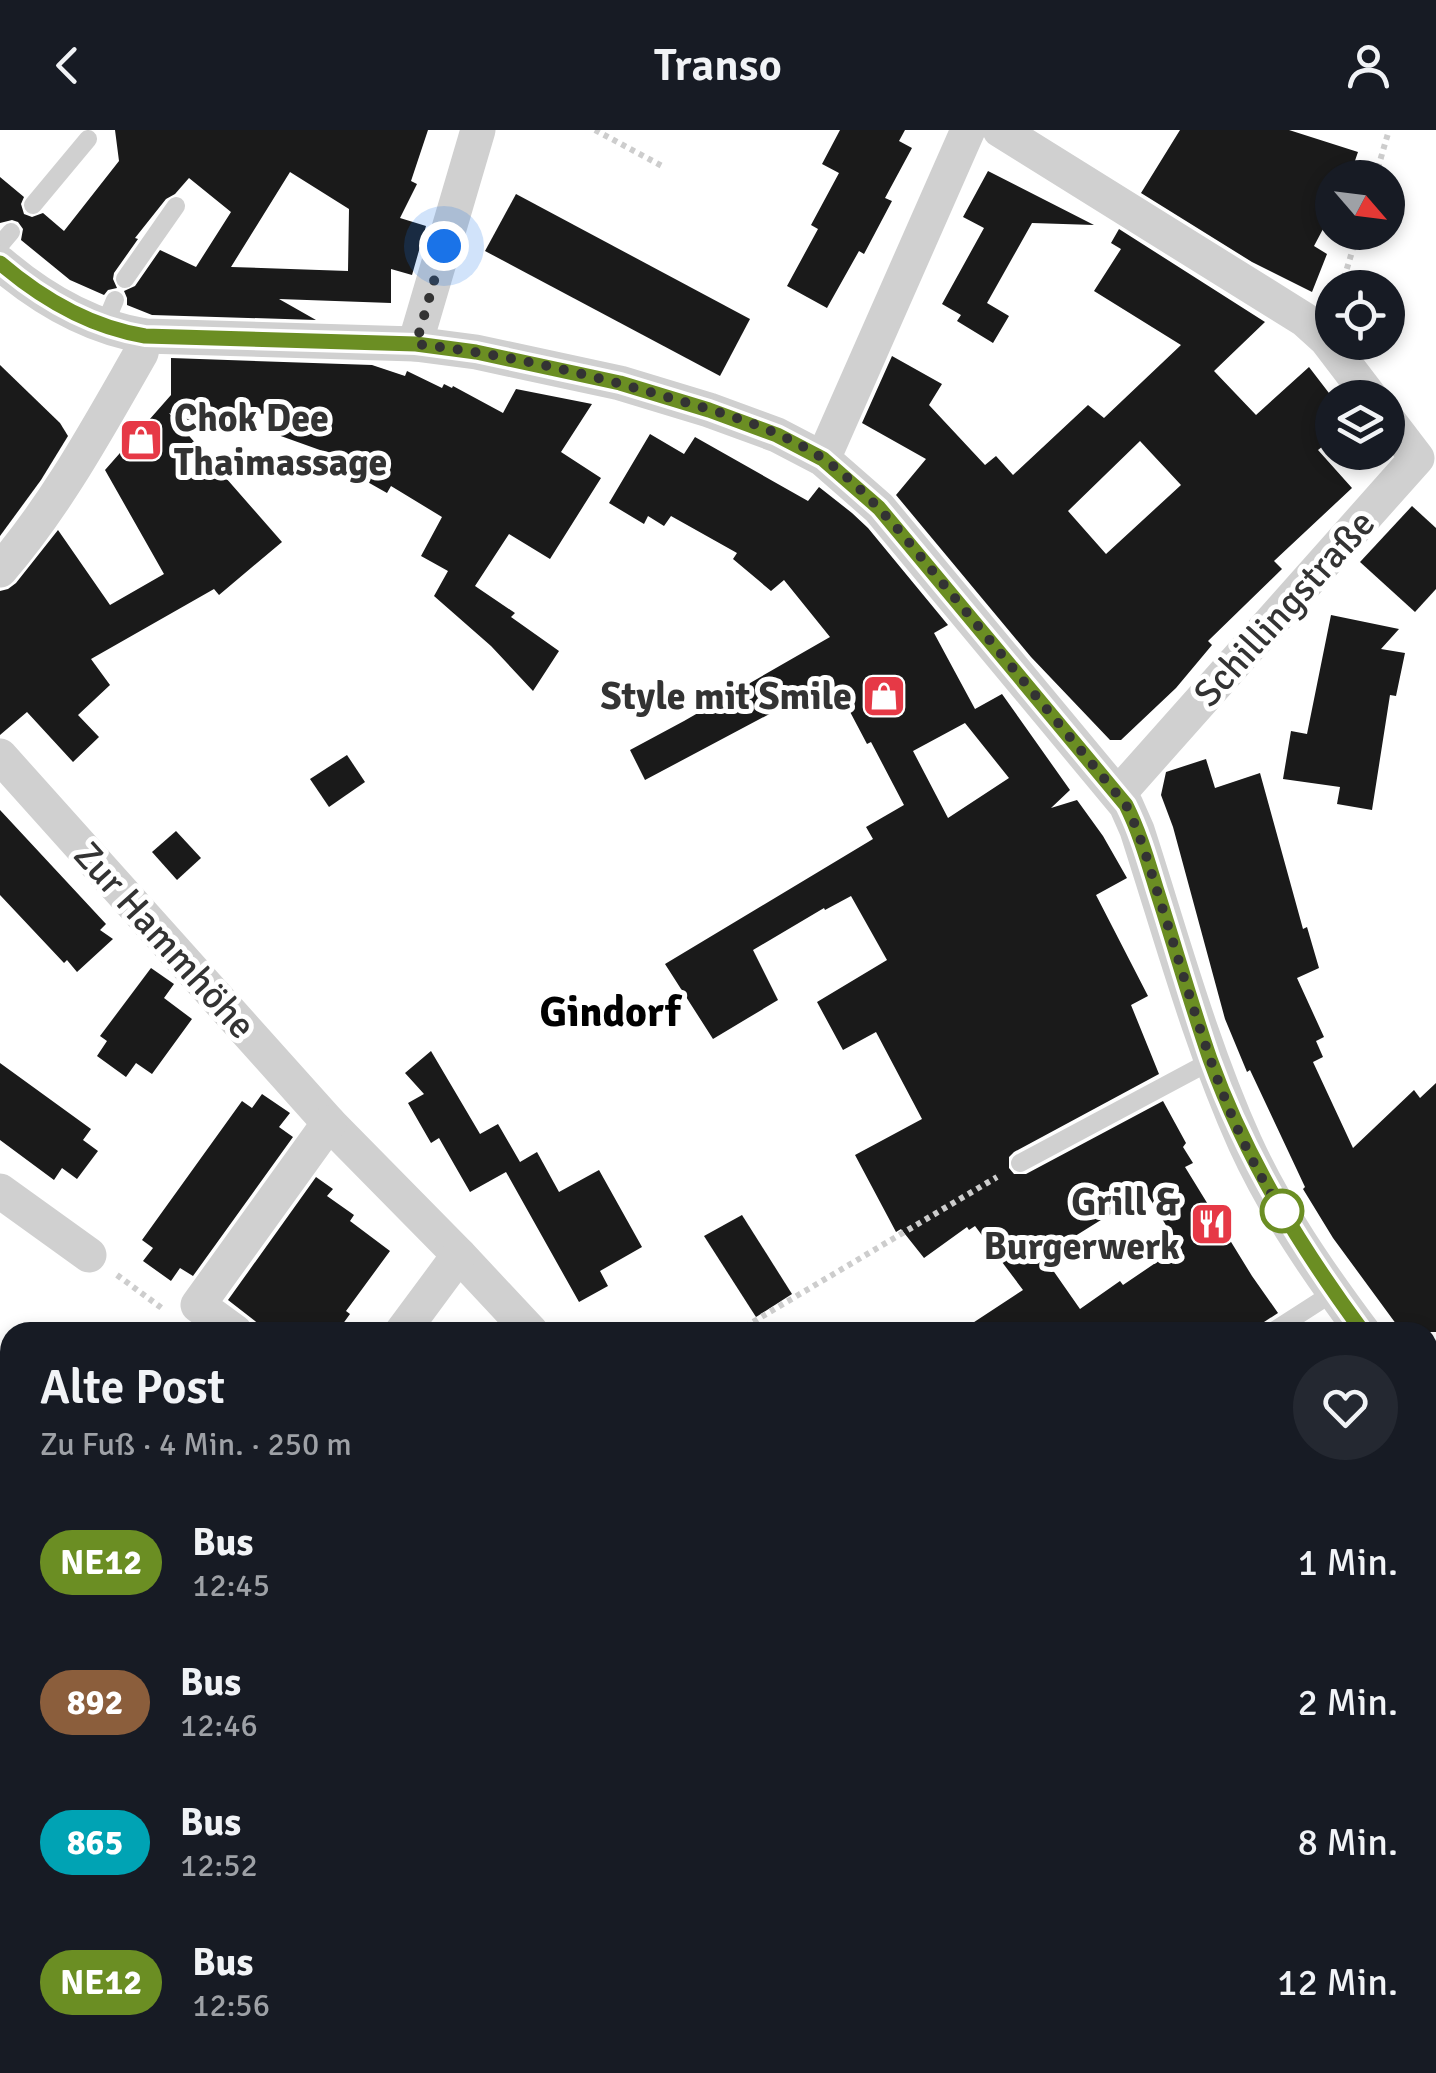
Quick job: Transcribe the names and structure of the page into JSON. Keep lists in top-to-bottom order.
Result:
{
  "streets": {
    "street": ["Schillingstraße", "Zur Hammhöhe"]
  },
  "districts": ["Gindorf"],
  "places": {
    "shop": ["Chok Dee Thaimassage", "Style mit Smile"],
    "restaurant": ["Grill & Burgerwerk"]
  },
  "lines": ["bus line NE12"],
  "north": "bottom right",
  "page": {
    "header": "Transo",
    "heading": ["Alte Post", "Zu Fuß · 4 Min. · 250 m"],
    "list": [
      {
        "mark": "NE12",
        "name": "Bus",
        "note": "12:45",
        "value": "1 Min."
      },
      {
        "mark": "892",
        "name": "Bus",
        "note": "12:46",
        "value": "2 Min."
      },
      {
        "mark": "865",
        "name": "Bus",
        "note": "12:52",
        "value": "8 Min."
      },
      {
        "mark": "NE12",
        "name": "Bus",
        "note": "12:56",
        "value": "12 Min."
      }
    ]
  }
}
